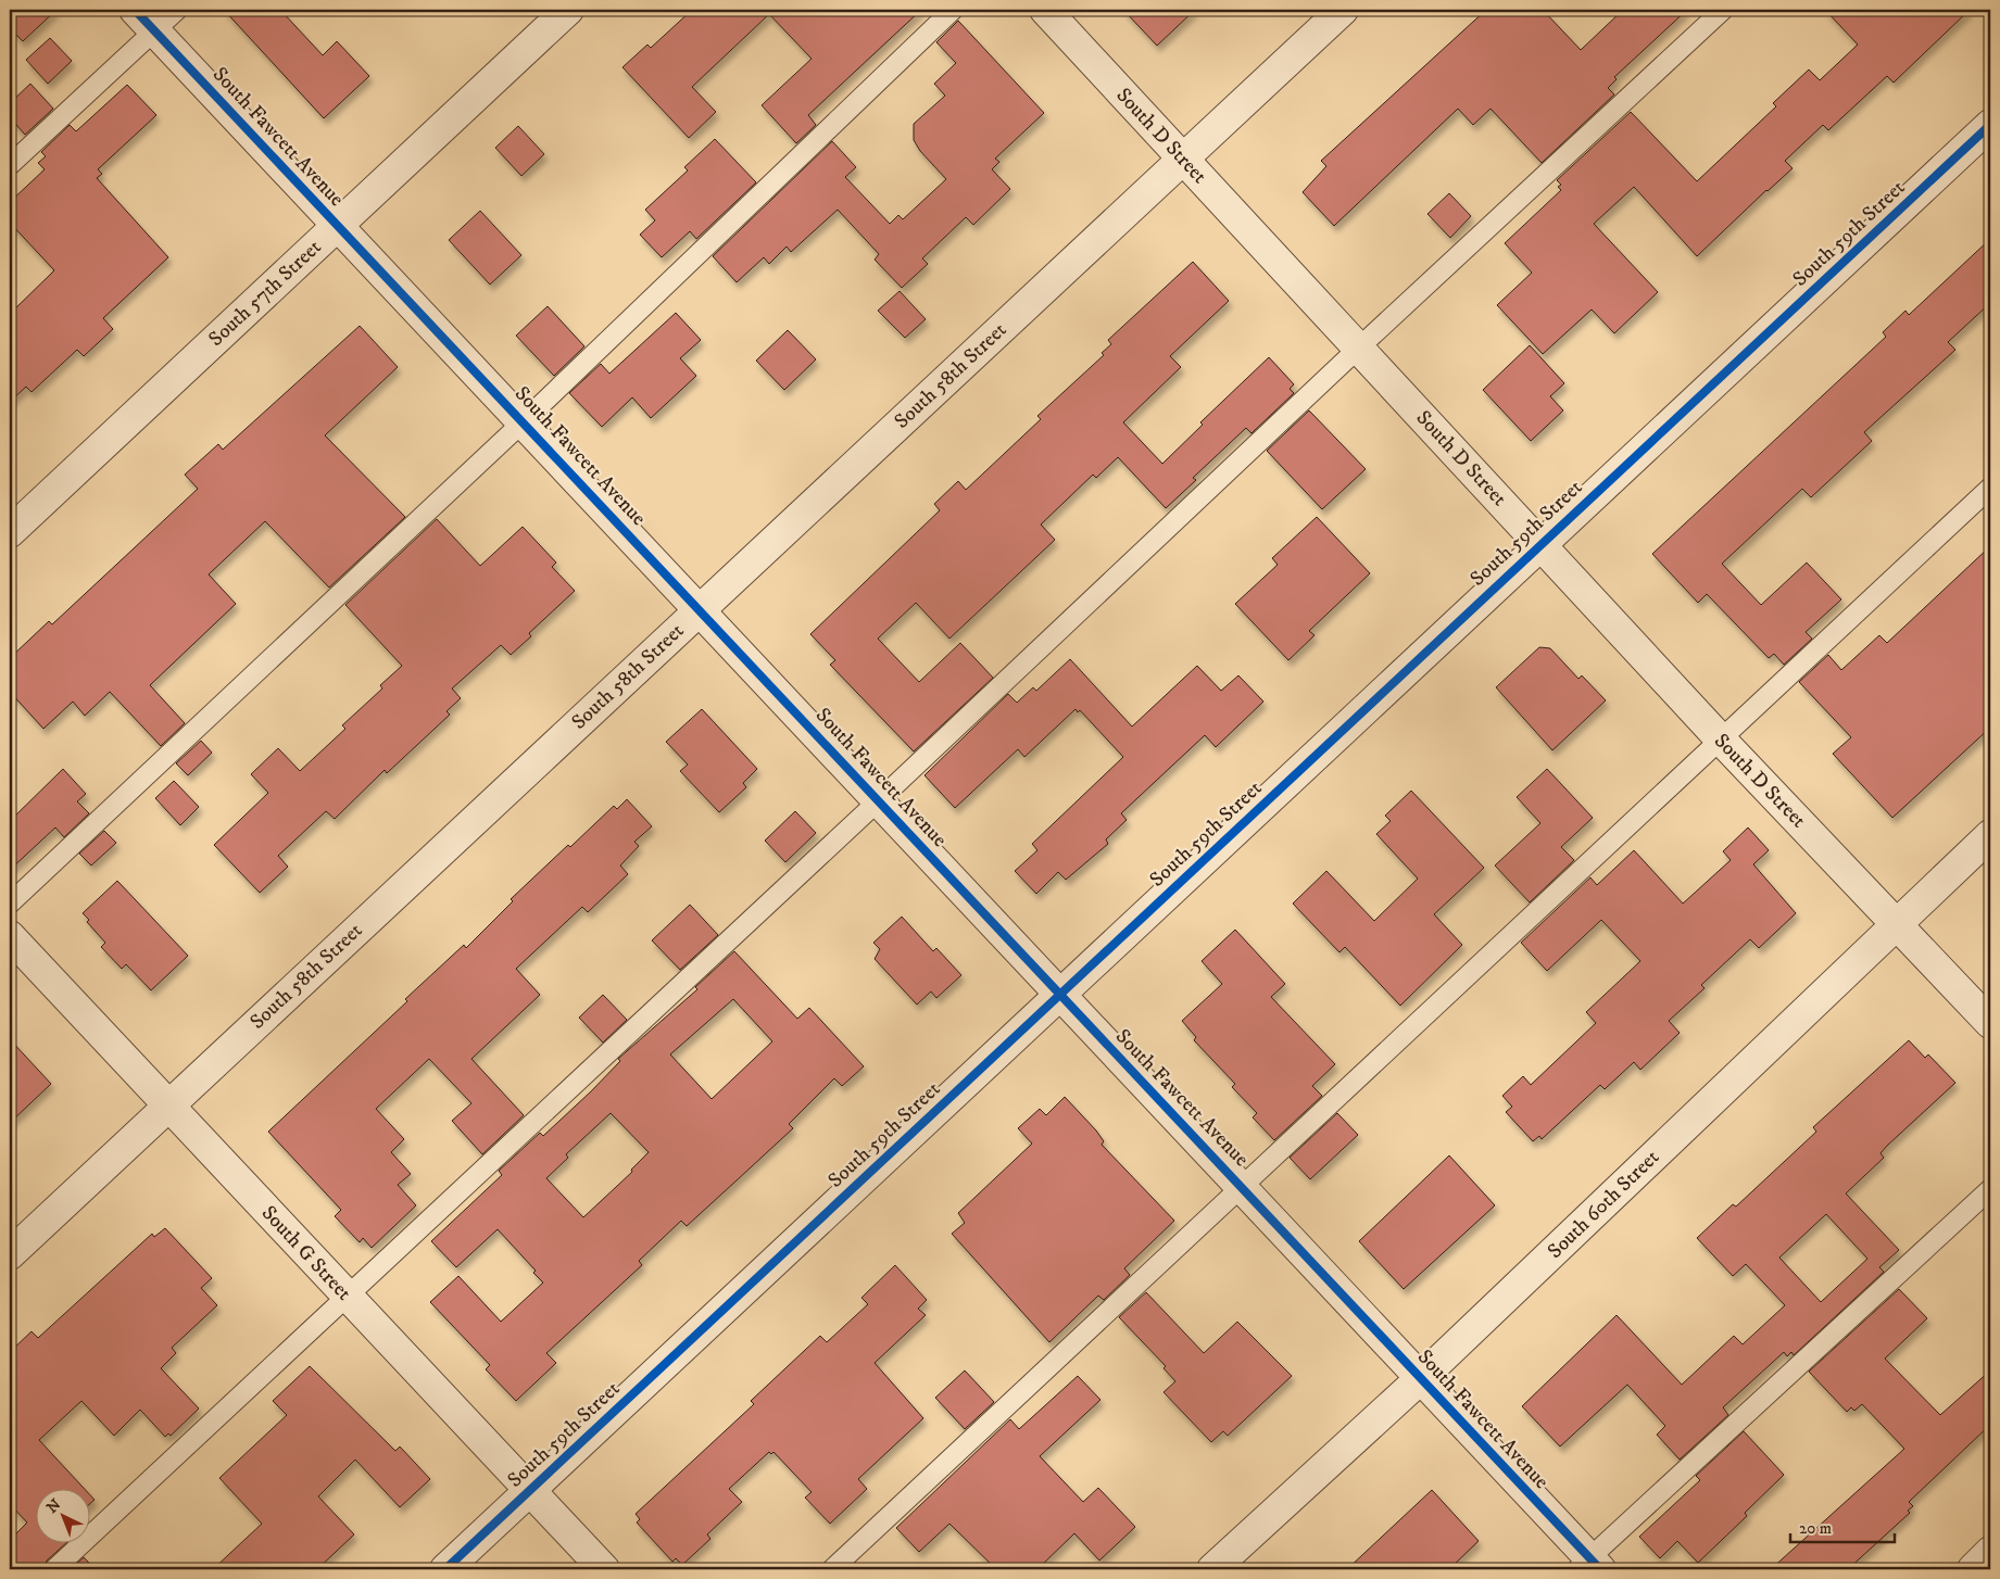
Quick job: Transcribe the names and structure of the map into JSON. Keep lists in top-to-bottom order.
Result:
{
  "streets": {
    "street": [
      "South D Street",
      "South Fawcett Avenue",
      "South 59th Street",
      "South 57th Street",
      "South 58th Street",
      "South 60th Street",
      "South G Street"
    ]
  },
  "crossings": [
    ["South D Street", "South 59th Street"],
    ["South D Street", "South 58th Street"],
    ["South D Street", "South 60th Street"],
    ["South Fawcett Avenue", "South 59th Street"],
    ["South Fawcett Avenue", "South 57th Street"],
    ["South Fawcett Avenue", "South 58th Street"],
    ["South Fawcett Avenue", "South 60th Street"],
    ["South 59th Street", "South G Street"],
    ["South 58th Street", "South G Street"]
  ],
  "scale_bar": "20 m",
  "north": "top left"
}
